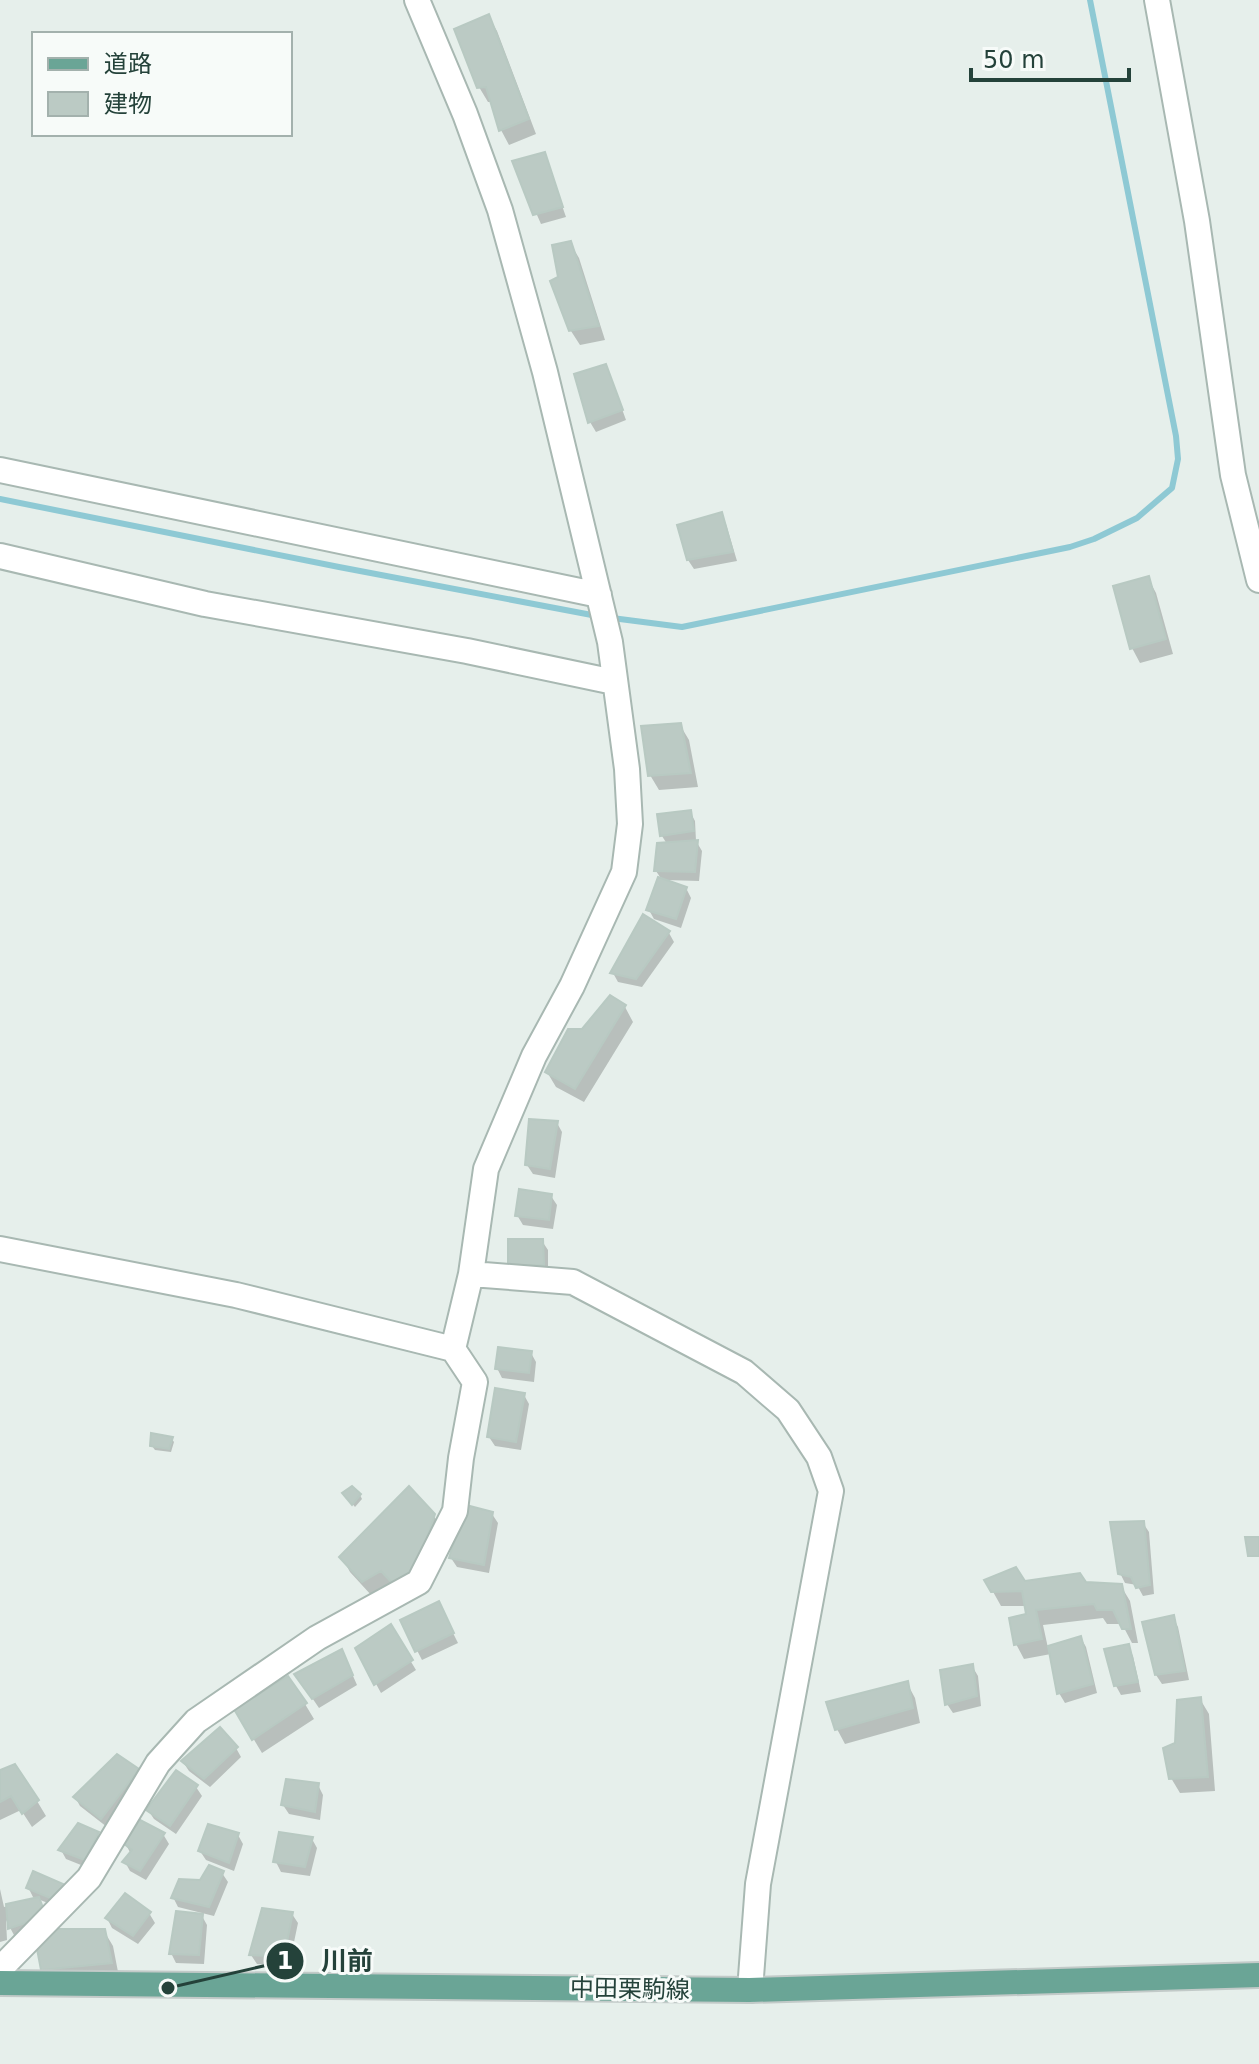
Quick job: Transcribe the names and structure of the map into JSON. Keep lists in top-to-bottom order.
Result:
{
  "streets": {
    "main road": ["中田栗駒線"]
  },
  "places": ["川前"],
  "legend": ["道路", "建物"],
  "scale_bar": "50 m"
}
